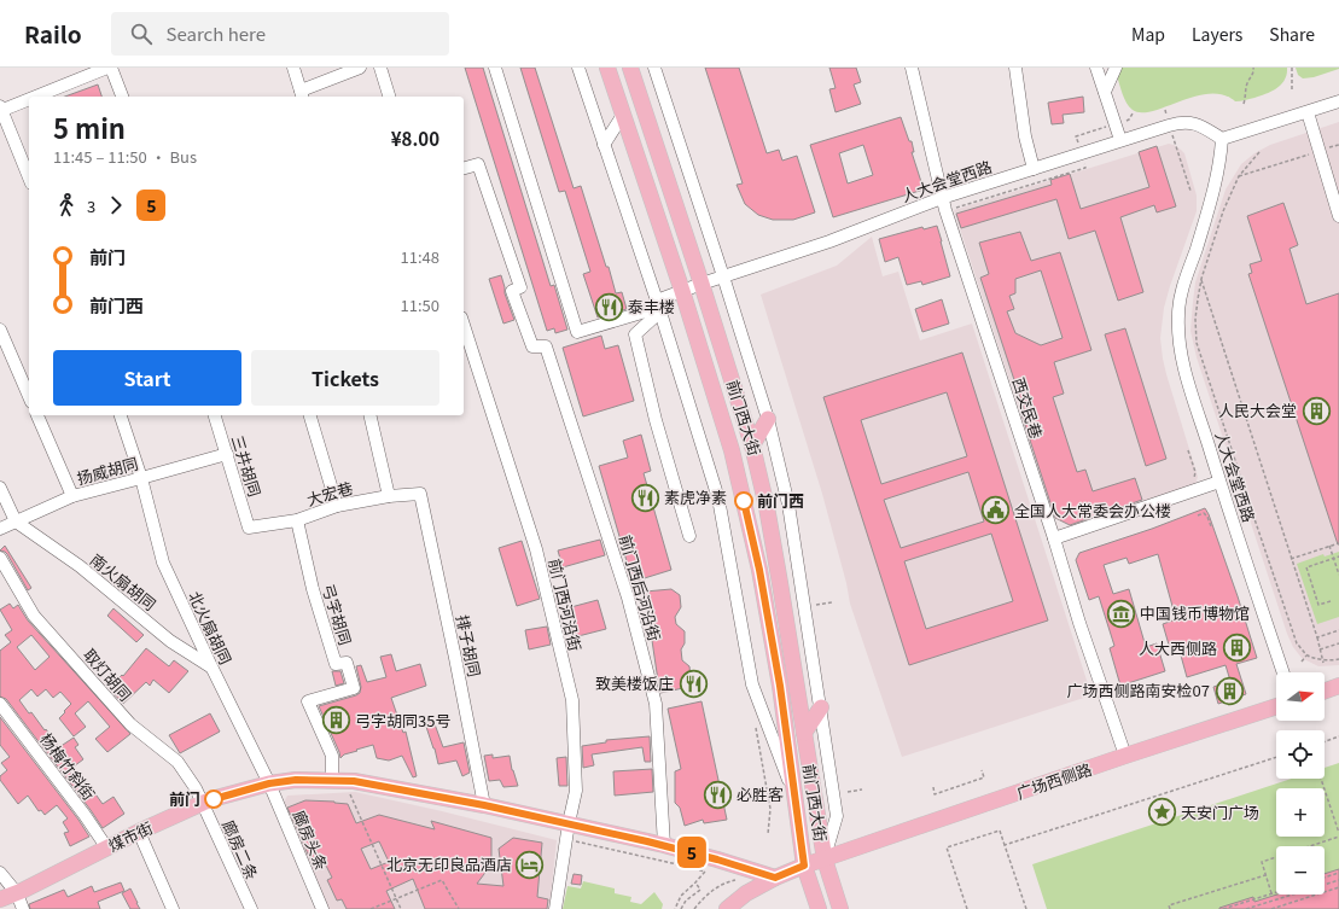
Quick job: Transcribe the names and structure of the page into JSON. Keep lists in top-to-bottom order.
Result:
{
  "streets": {
    "main road": ["前门西大街", "广场西侧路", "煤市街"],
    "street": [
      "人大会堂西路",
      "西交民巷",
      "三井胡同",
      "扬威胡同",
      "大宏巷",
      "南火扇胡同",
      "前门西后河沿街",
      "前门西河沿街",
      "弓字胡同",
      "北火扇胡同",
      "排子胡同",
      "取灯胡同",
      "杨梅竹斜街",
      "廊房头条",
      "廊房二条"
    ]
  },
  "crossings": [
    ["人大会堂西路", "西交民巷"],
    ["人大会堂西路", "前门西大街"],
    ["西交民巷", "广场西侧路"],
    ["前门西大街", "广场西侧路"],
    ["三井胡同", "扬威胡同"],
    ["三井胡同", "大宏巷"],
    ["扬威胡同", "南火扇胡同"],
    ["扬威胡同", "北火扇胡同"],
    ["大宏巷", "弓字胡同"],
    ["大宏巷", "排子胡同"],
    ["南火扇胡同", "北火扇胡同"],
    ["前门西后河沿街", "煤市街"],
    ["前门西河沿街", "煤市街"],
    ["弓字胡同", "煤市街"],
    ["北火扇胡同", "煤市街"],
    ["北火扇胡同", "廊房头条"],
    ["排子胡同", "煤市街"],
    ["取灯胡同", "煤市街"],
    ["取灯胡同", "廊房二条"],
    ["杨梅竹斜街", "煤市街"],
    ["广场西侧路", "煤市街"],
    ["煤市街", "廊房头条"],
    ["煤市街", "廊房二条"]
  ],
  "places": {
    "restaurant": [
      "泰丰楼",
      "素虎净素",
      "致美楼饭庄",
      "必胜客"
    ],
    "building": [
      "人民大会堂",
      "人大西侧路",
      "广场西侧路南安检07",
      "弓字胡同35号"
    ],
    "other": ["前门西", "前门"],
    "public building": ["全国人大常委会办公楼"],
    "museum": ["中国钱币博物馆"],
    "place": ["天安门广场"],
    "hotel": ["北京无印良品酒店"]
  },
  "lines": ["bus line 5"],
  "north": "right",
  "page": {
    "header": "Railo",
    "search": "Search here",
    "nav": ["Map", "Layers", "Share"],
    "on_map": "5",
    "heading": ["5 min", "11:45 – 11:50 · Bus", "¥8.00"],
    "legs": ["3", "5"],
    "list": [
      {
        "name": "前门",
        "value": "11:48"
      },
      {
        "name": "前门西",
        "value": "11:50"
      }
    ],
    "buttons": ["Start", "Tickets"],
    "map_buttons": ["+", "−"]
  }
}
